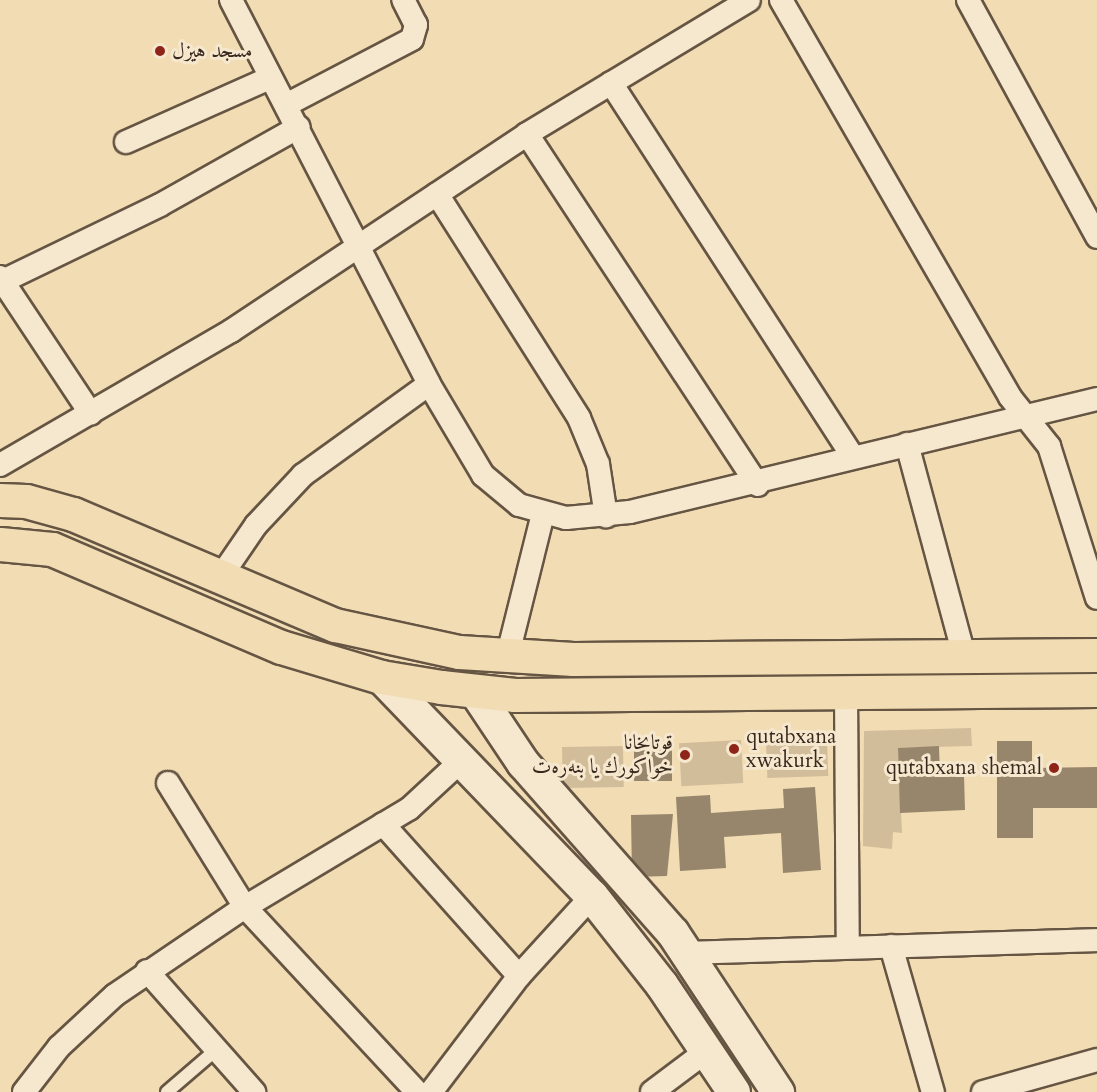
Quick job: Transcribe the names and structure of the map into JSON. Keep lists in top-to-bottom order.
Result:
{
  "places": [
    "مسجد هيزل",
    "qutabxana xwakurk",
    "قوتابخانا خواکورك یا بنەرەت",
    "qutabxana shemal"
  ]
}
